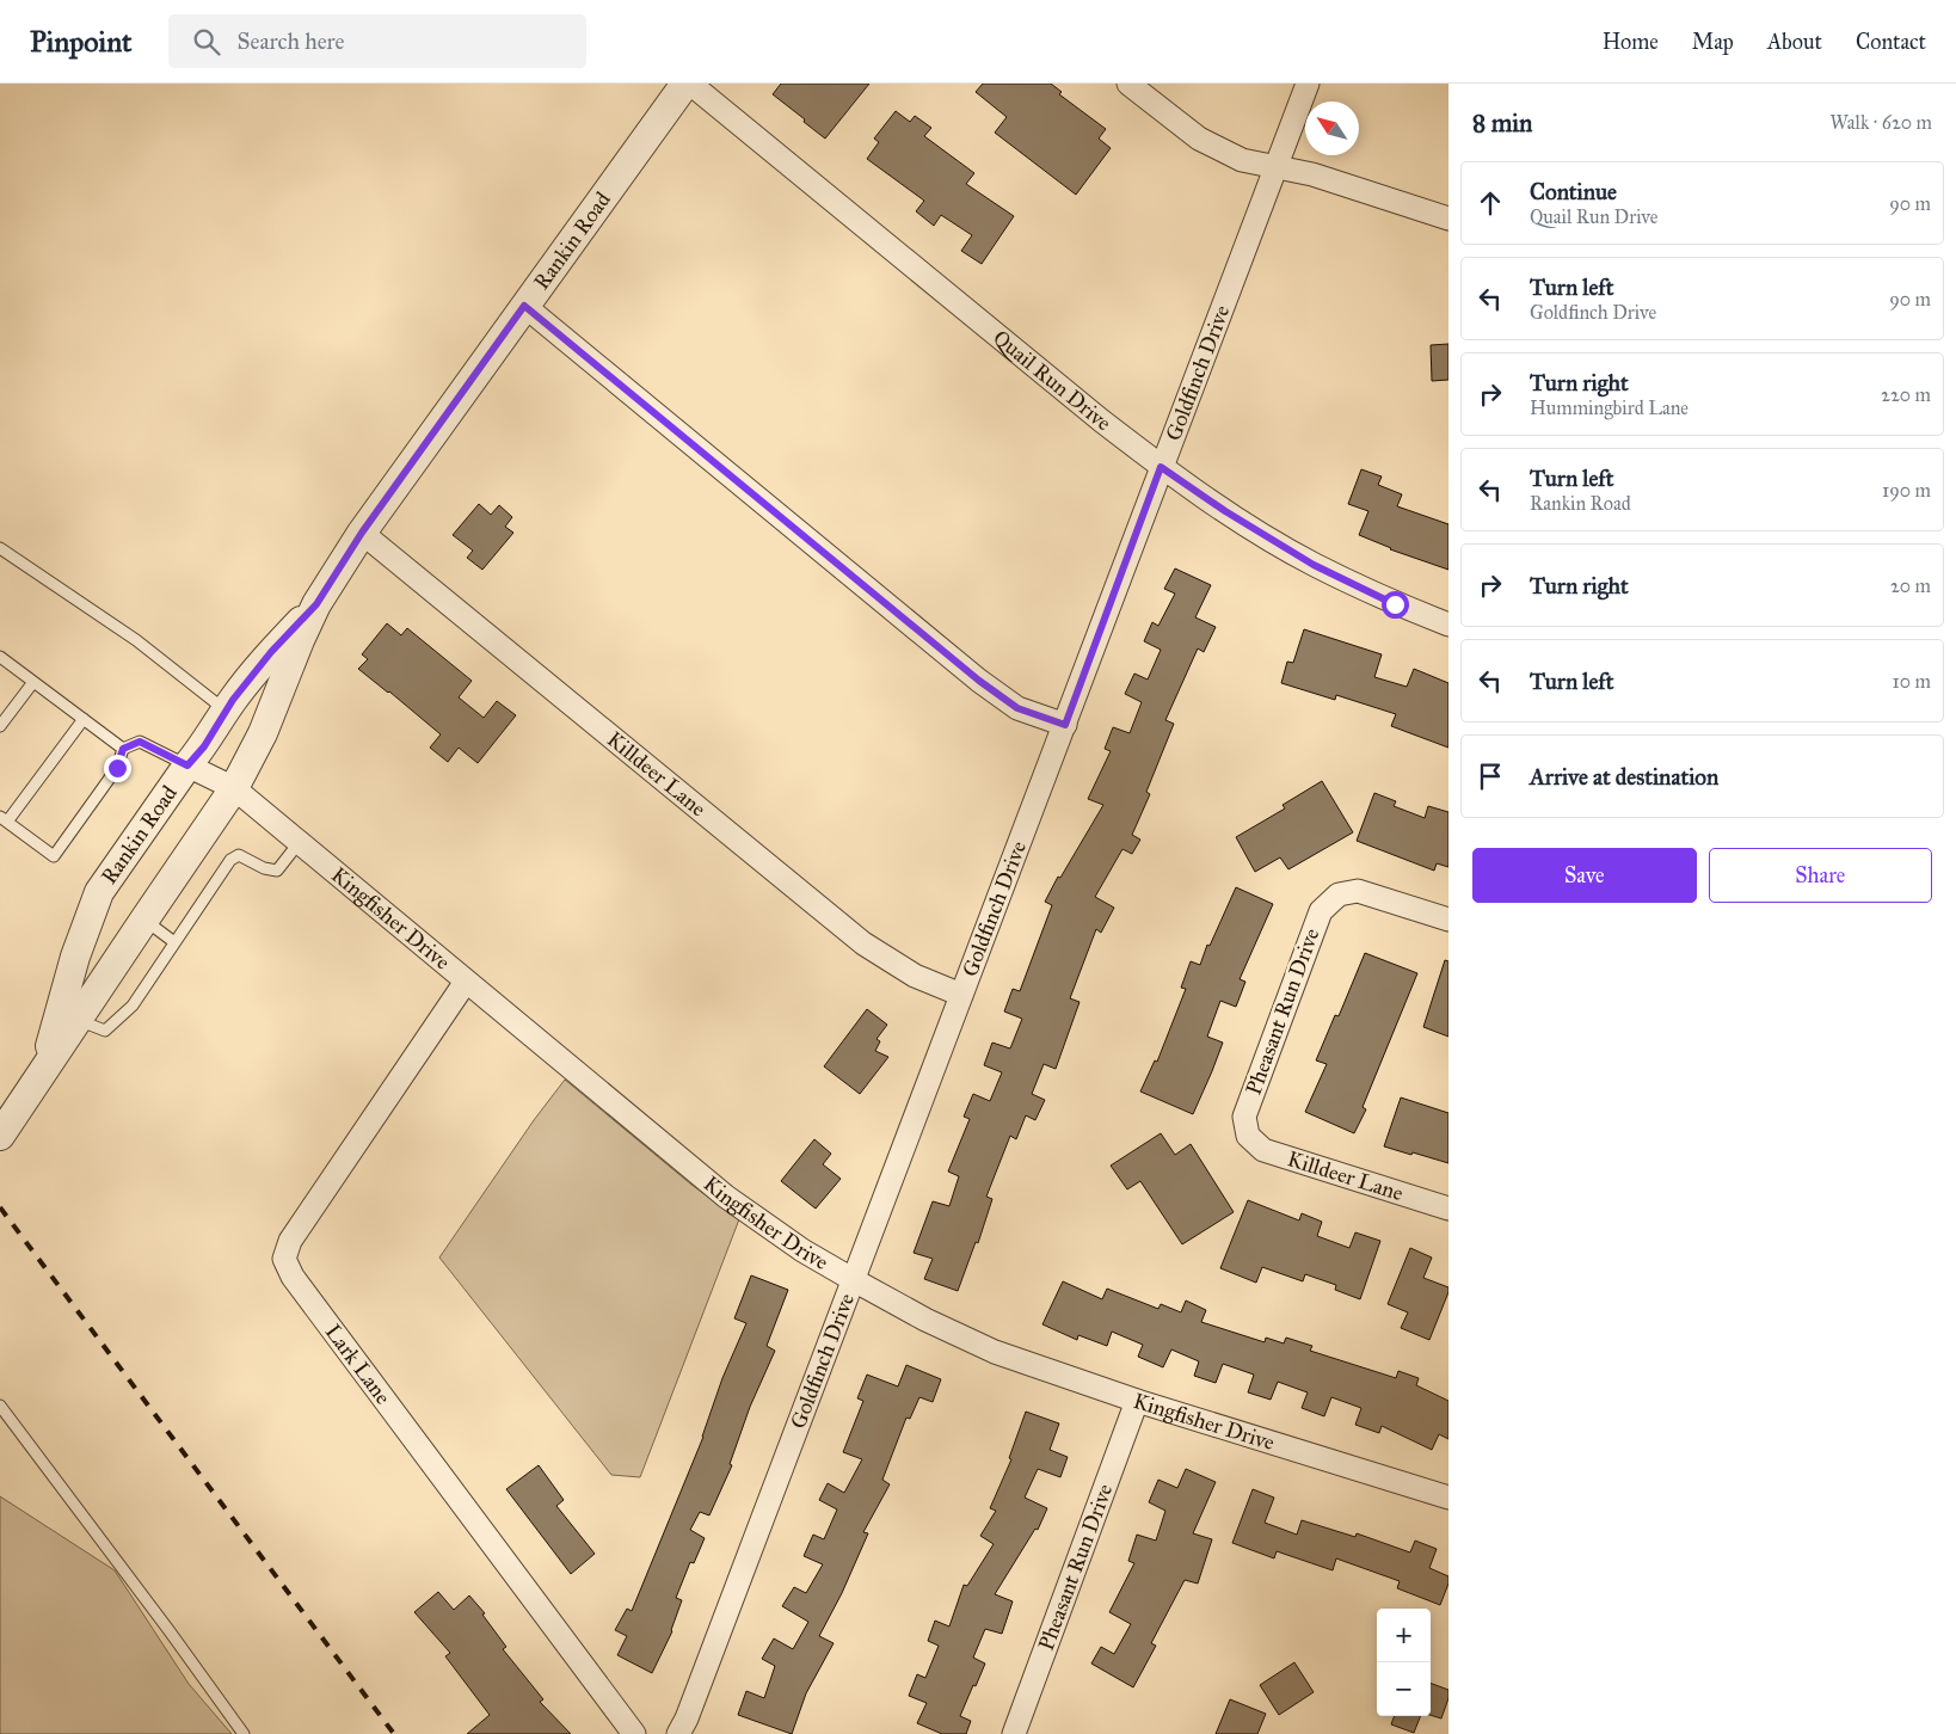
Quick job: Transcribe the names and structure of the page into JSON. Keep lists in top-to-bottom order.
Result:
{
  "streets": {
    "street": [
      "Rankin Road",
      "Goldfinch Drive",
      "Quail Run Drive",
      "Killdeer Lane",
      "Kingfisher Drive",
      "Pheasant Run Drive",
      "Lark Lane"
    ]
  },
  "crossings": [
    ["Rankin Road", "Killdeer Lane"],
    ["Rankin Road", "Kingfisher Drive"],
    ["Goldfinch Drive", "Quail Run Drive"],
    ["Goldfinch Drive", "Killdeer Lane"],
    ["Goldfinch Drive", "Kingfisher Drive"],
    ["Killdeer Lane", "Pheasant Run Drive"],
    ["Kingfisher Drive", "Pheasant Run Drive"],
    ["Kingfisher Drive", "Lark Lane"]
  ],
  "north": "top left",
  "page": {
    "header": "Pinpoint",
    "search": "Search here",
    "nav": [
      "Home",
      "Map",
      "About",
      "Contact"
    ],
    "heading": ["8 min", "Walk · 620 m"],
    "list": [
      ["Continue", "Quail Run Drive", "90 m"],
      ["Turn left", "Goldfinch Drive", "90 m"],
      ["Turn right", "Hummingbird Lane", "220 m"],
      ["Turn left", "Rankin Road", "190 m"],
      ["Turn right", "20 m"],
      ["Turn left", "10 m"],
      "Arrive at destination"
    ],
    "buttons": ["Save", "Share"],
    "map_buttons": ["+", "−"]
  }
}
